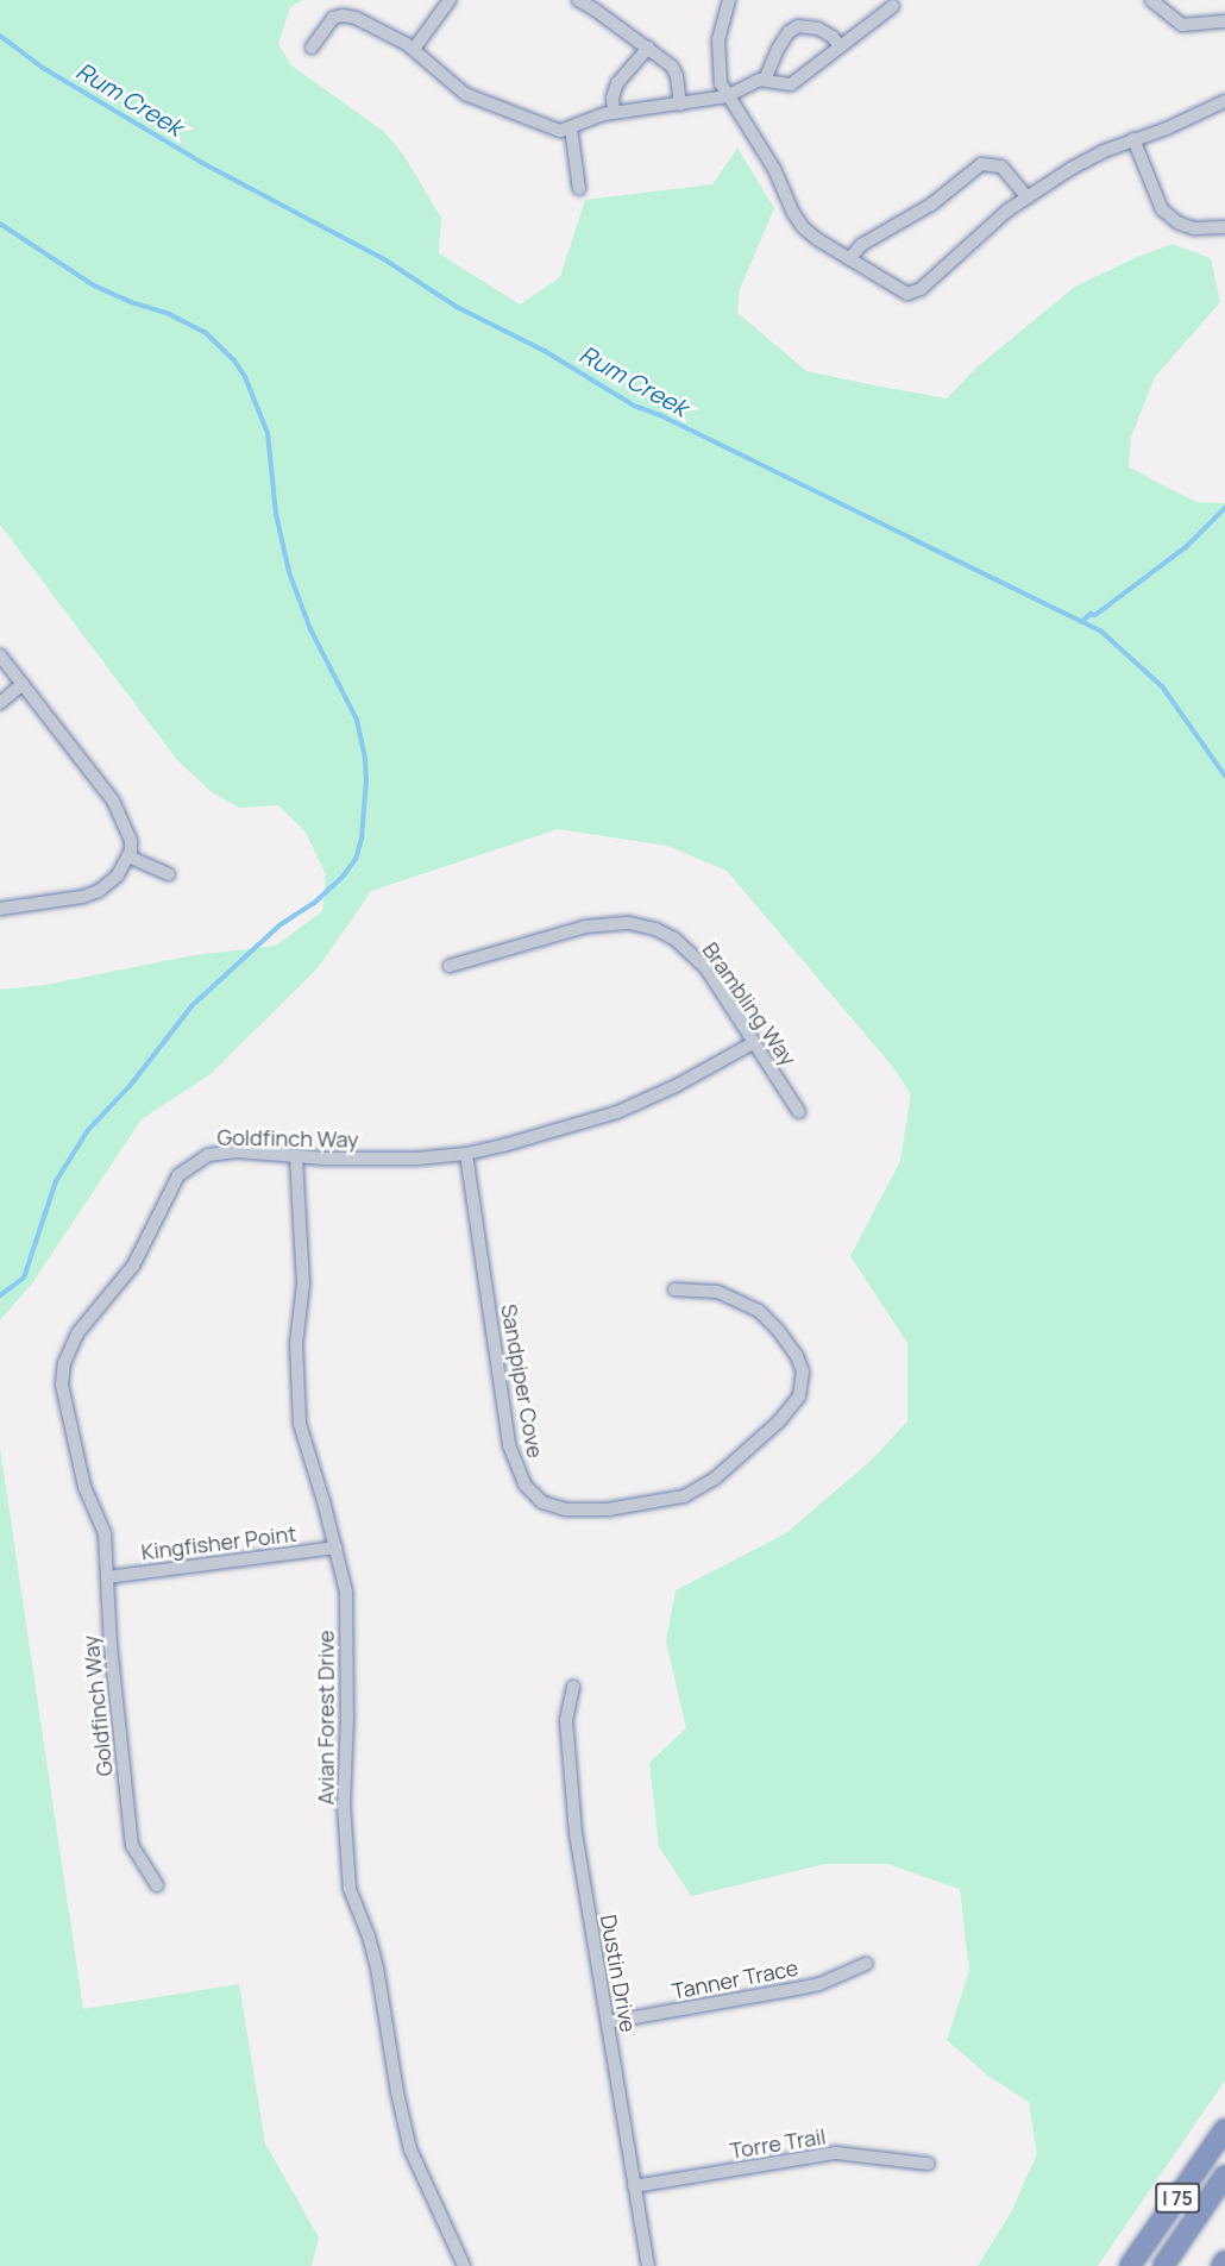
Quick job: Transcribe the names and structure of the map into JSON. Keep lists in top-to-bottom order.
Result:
{
  "streets": {
    "highway": ["I 75"],
    "street": [
      "Brambling Way",
      "Goldfinch Way",
      "Sandpiper Cove",
      "Kingfisher Point",
      "Avian Forest Drive",
      "Dustin Drive",
      "Tanner Trace",
      "Torre Trail"
    ]
  },
  "crossings": [
    ["Brambling Way", "Goldfinch Way"],
    ["Goldfinch Way", "Sandpiper Cove"],
    ["Goldfinch Way", "Kingfisher Point"],
    ["Goldfinch Way", "Avian Forest Drive"],
    ["Kingfisher Point", "Avian Forest Drive"],
    ["Dustin Drive", "Tanner Trace"],
    ["Dustin Drive", "Torre Trail"]
  ],
  "water": ["Rum Creek"]
}
